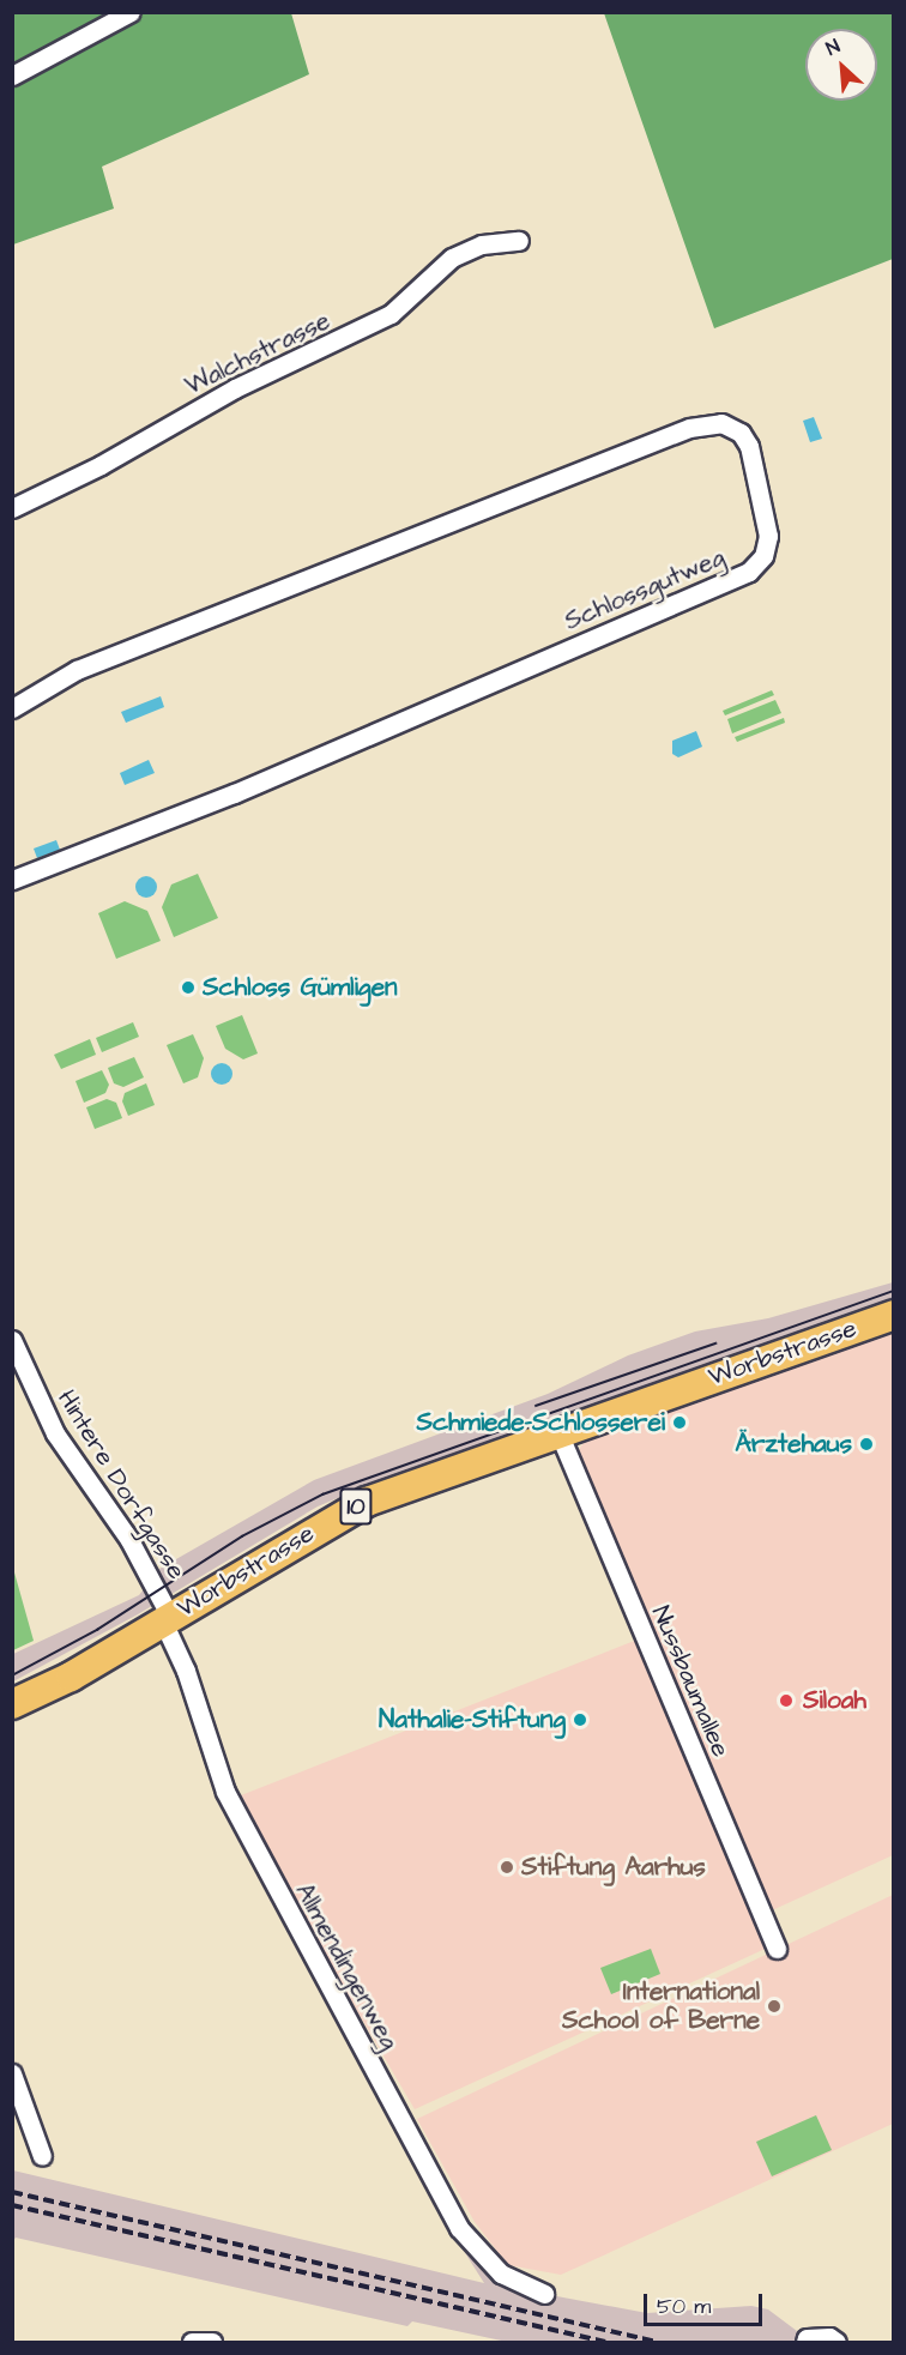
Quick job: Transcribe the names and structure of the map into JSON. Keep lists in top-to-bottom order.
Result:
{
  "streets": {
    "main road": ["Worbstrasse", "10"],
    "street": [
      "Walchstrasse",
      "Schlossgutweg",
      "Hintere Dorfgasse",
      "Nussbaumallee",
      "Allmendingenweg"
    ]
  },
  "crossings": [
    ["Worbstrasse", "Hintere Dorfgasse"],
    ["Worbstrasse", "Nussbaumallee"],
    ["Worbstrasse", "Allmendingenweg"],
    ["Hintere Dorfgasse", "Allmendingenweg"]
  ],
  "places": [
    "Schloss Gümligen",
    "Schmiede-Schlosserei",
    "Ärztehaus",
    "Siloah",
    "Nathalie-Stiftung",
    "Stiftung Aarhus",
    "International School of Berne"
  ],
  "scale_bar": "50 m",
  "north": "top left"
}
